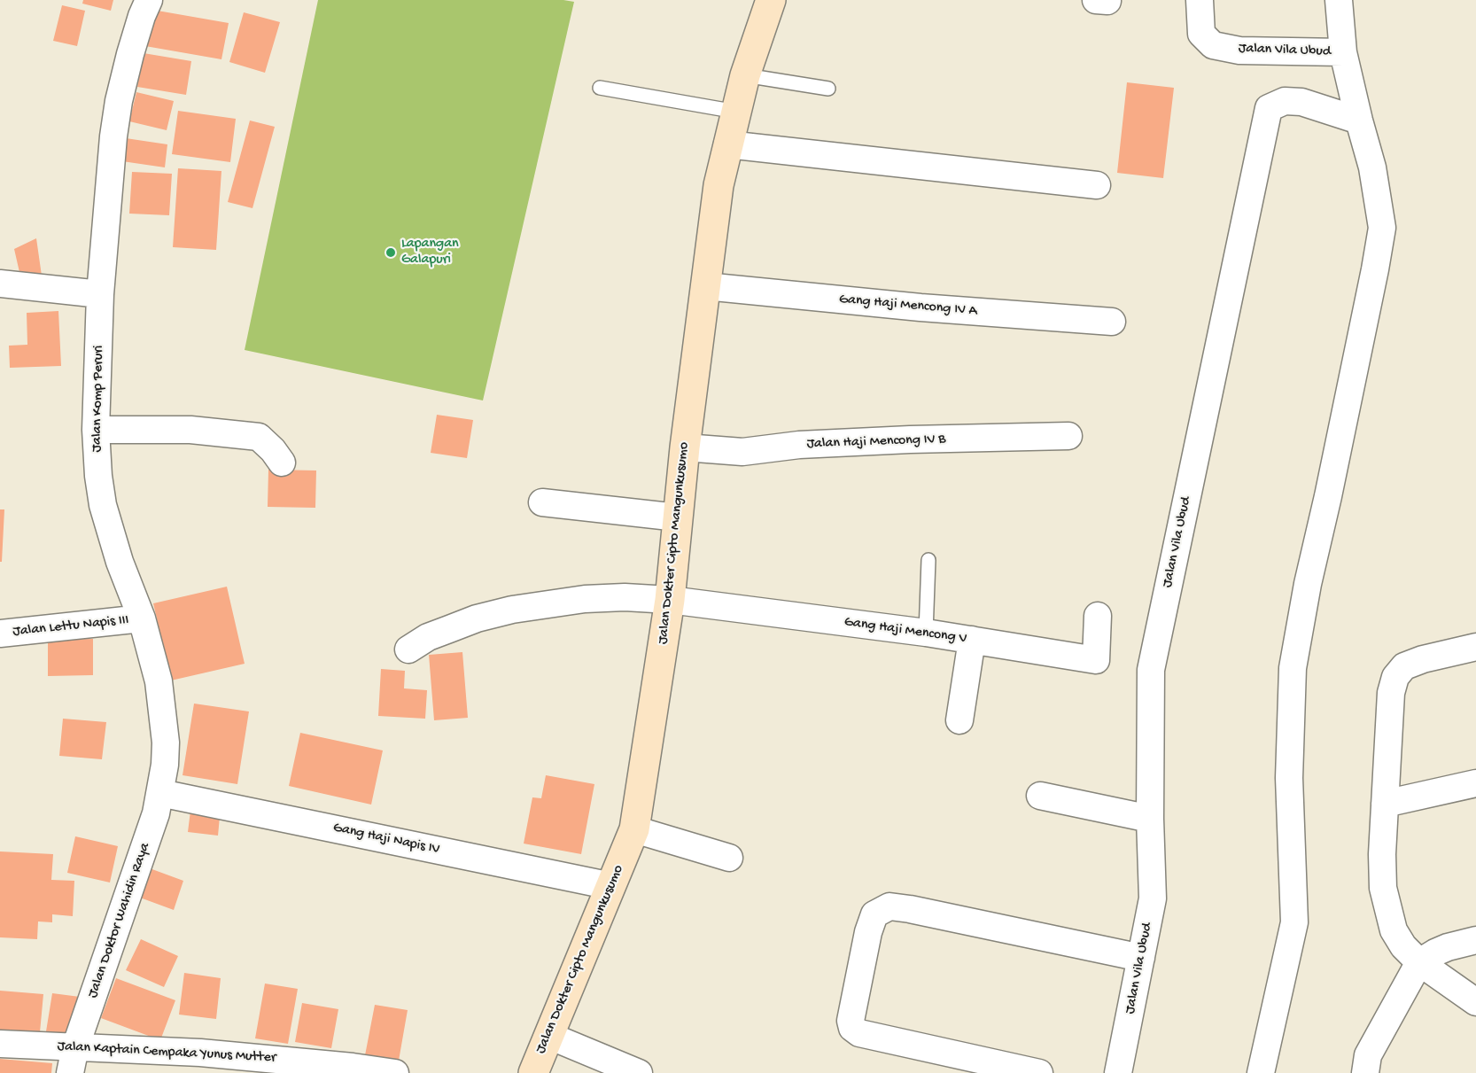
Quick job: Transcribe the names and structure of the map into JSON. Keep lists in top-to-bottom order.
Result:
{
  "streets": {
    "main road": ["Jalan Dokter Cipto Mangunkusumo"],
    "street": [
      "Jalan Vila Ubud",
      "Gang Haji Mencong IV A",
      "Jalan Komp Peruri",
      "Jalan Haji Mencong IV B",
      "Jalan Lettu Napis III",
      "Gang Haji Mencong V",
      "Gang Haji Napis IV",
      "Jalan Doktor Wahidin Raya",
      "Jalan Kaptain Cempaka Yunus Mutter"
    ]
  },
  "crossings": [
    ["Gang Haji Mencong IV A", "Jalan Dokter Cipto Mangunkusumo"],
    ["Jalan Komp Peruri", "Jalan Lettu Napis III"],
    ["Jalan Komp Peruri", "Gang Haji Napis IV"],
    ["Jalan Komp Peruri", "Jalan Doktor Wahidin Raya"],
    ["Jalan Haji Mencong IV B", "Jalan Dokter Cipto Mangunkusumo"],
    ["Jalan Dokter Cipto Mangunkusumo", "Gang Haji Mencong V"],
    ["Jalan Dokter Cipto Mangunkusumo", "Gang Haji Napis IV"],
    ["Gang Haji Napis IV", "Jalan Doktor Wahidin Raya"],
    ["Jalan Doktor Wahidin Raya", "Jalan Kaptain Cempaka Yunus Mutter"]
  ],
  "places": ["Lapangan Galapuri"]
}
